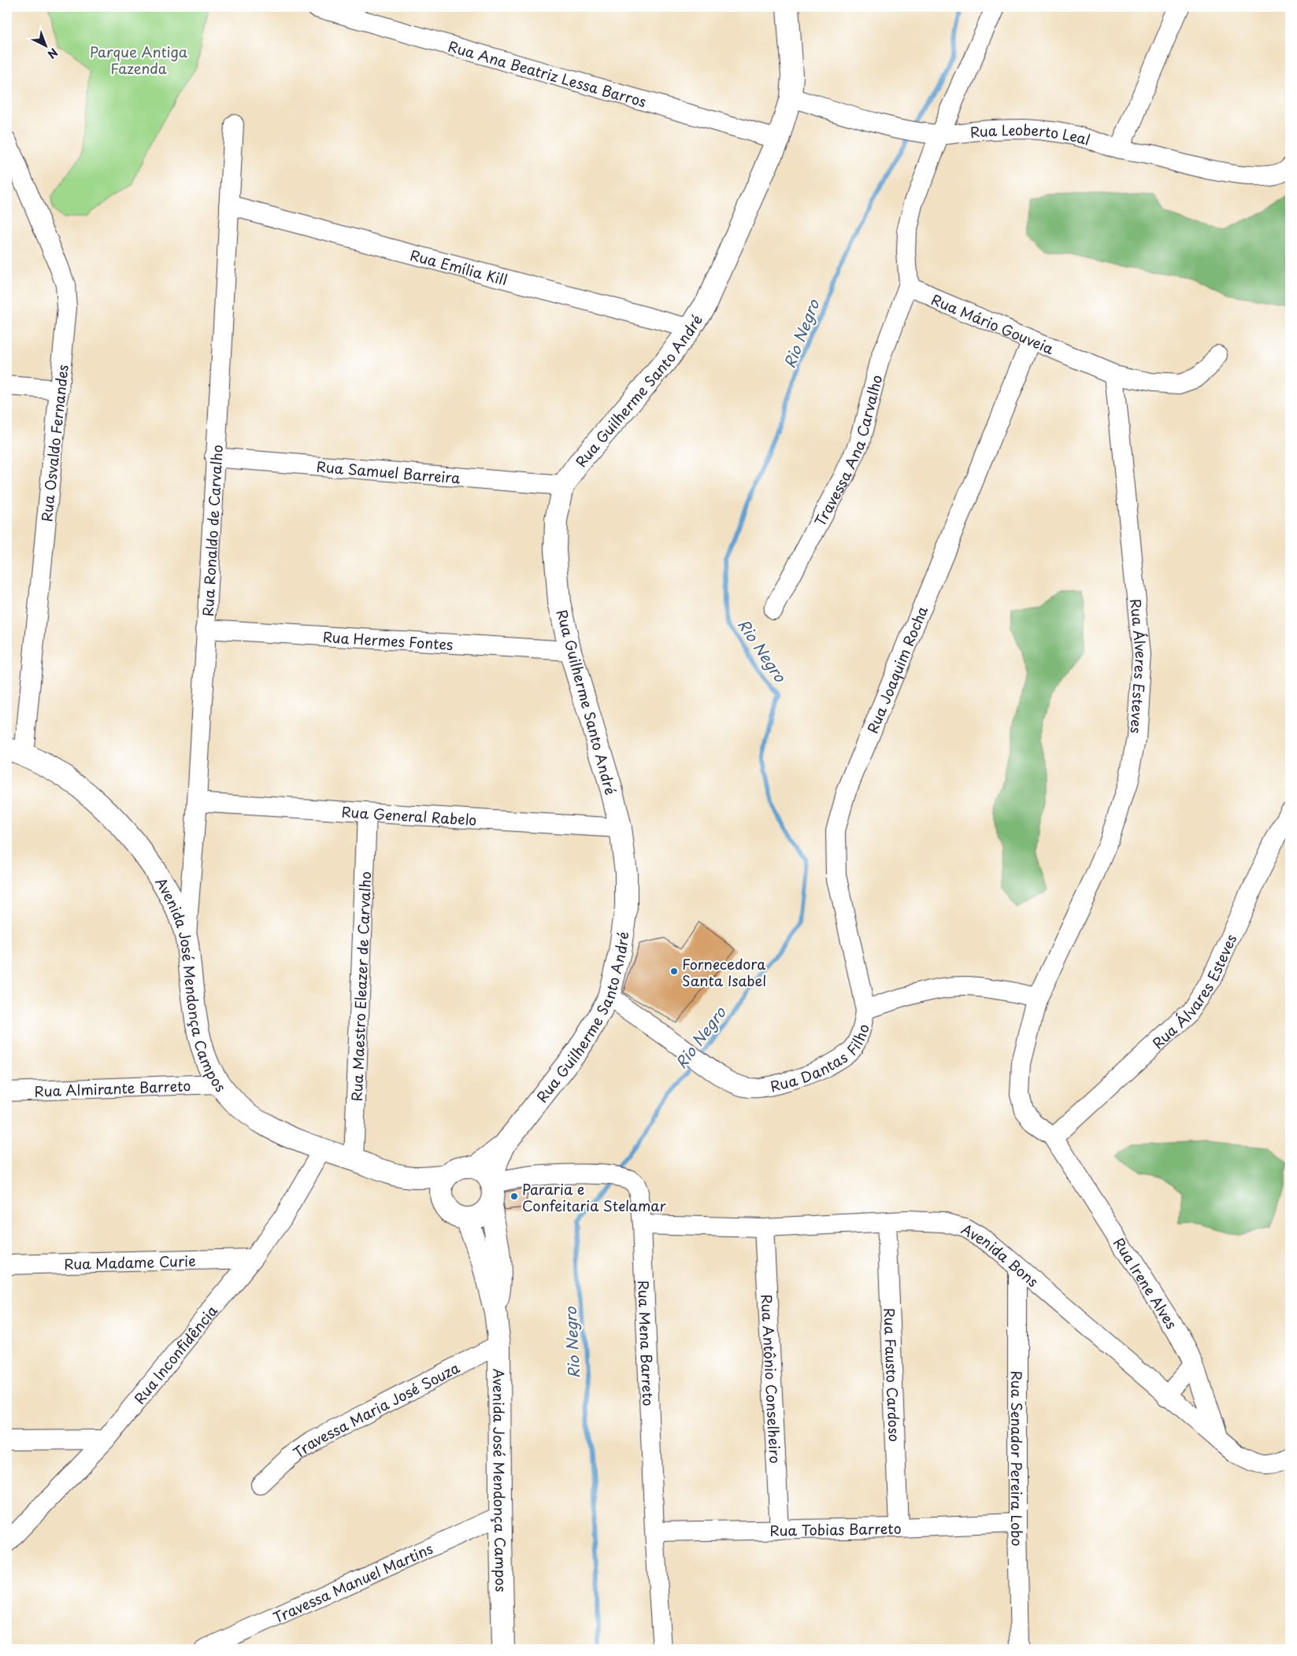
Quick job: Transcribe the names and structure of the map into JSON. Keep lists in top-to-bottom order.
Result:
{
  "streets": {
    "main road": ["Rua Guilherme Santo André", "Avenida José Mendonça Campos"],
    "street": [
      "Rua Ana Beatriz Lessa Barros",
      "Rua Leoberto Leal",
      "Rua Emília Kill",
      "Rua Mário Gouveia",
      "Rua Osvaldo Fernandes",
      "Travessa Ana Carvalho",
      "Rua Samuel Barreira",
      "Rua Ronaldo de Carvalho",
      "Rua Hermes Fontes",
      "Rua Álveres Esteves",
      "Rua Joaquim Rocha",
      "Rua General Rabelo",
      "Rua Maestro Eleazer de Carvalho",
      "Rua Álvares Esteves",
      "Rua Dantas Filho",
      "Rua Almirante Barreto",
      "Avenida Bons",
      "Rua Madame Curie",
      "Rua Irene Alves",
      "Rua Mena Barreto",
      "Rua Inconfidência",
      "Rua Fausto Cardoso",
      "Rua Antônio Conselheiro",
      "Travessa Maria José Souza",
      "Rua Senador Pereira Lobo",
      "Rua Tobias Barreto",
      "Travessa Manuel Martins"
    ]
  },
  "crossings": [
    ["Rua Ana Beatriz Lessa Barros", "Rua Guilherme Santo André"],
    ["Rua Leoberto Leal", "Rua Guilherme Santo André"],
    ["Rua Emília Kill", "Rua Guilherme Santo André"],
    ["Rua Emília Kill", "Rua Ronaldo de Carvalho"],
    ["Rua Mário Gouveia", "Travessa Ana Carvalho"],
    ["Rua Mário Gouveia", "Rua Álveres Esteves"],
    ["Rua Mário Gouveia", "Rua Joaquim Rocha"],
    ["Rua Guilherme Santo André", "Rua Samuel Barreira"],
    ["Rua Guilherme Santo André", "Rua Hermes Fontes"],
    ["Rua Guilherme Santo André", "Rua General Rabelo"],
    ["Rua Guilherme Santo André", "Avenida José Mendonça Campos"],
    ["Rua Guilherme Santo André", "Rua Dantas Filho"],
    ["Rua Guilherme Santo André", "Rua Mena Barreto"],
    ["Rua Osvaldo Fernandes", "Avenida José Mendonça Campos"],
    ["Rua Samuel Barreira", "Rua Ronaldo de Carvalho"],
    ["Rua Ronaldo de Carvalho", "Rua Hermes Fontes"],
    ["Rua Ronaldo de Carvalho", "Rua General Rabelo"],
    ["Rua Ronaldo de Carvalho", "Avenida José Mendonça Campos"],
    ["Rua Álveres Esteves", "Rua Álvares Esteves"],
    ["Rua Álveres Esteves", "Rua Dantas Filho"],
    ["Rua Álveres Esteves", "Rua Irene Alves"],
    ["Rua Joaquim Rocha", "Rua Dantas Filho"],
    ["Rua General Rabelo", "Rua Maestro Eleazer de Carvalho"],
    ["Avenida José Mendonça Campos", "Rua Maestro Eleazer de Carvalho"],
    ["Avenida José Mendonça Campos", "Rua Almirante Barreto"],
    ["Avenida José Mendonça Campos", "Rua Mena Barreto"],
    ["Avenida José Mendonça Campos", "Rua Inconfidência"],
    ["Avenida José Mendonça Campos", "Travessa Maria José Souza"],
    ["Avenida José Mendonça Campos", "Travessa Manuel Martins"],
    ["Rua Álvares Esteves", "Rua Irene Alves"],
    ["Avenida Bons", "Rua Irene Alves"],
    ["Avenida Bons", "Rua Mena Barreto"],
    ["Avenida Bons", "Rua Fausto Cardoso"],
    ["Avenida Bons", "Rua Antônio Conselheiro"],
    ["Avenida Bons", "Rua Senador Pereira Lobo"],
    ["Rua Madame Curie", "Rua Inconfidência"],
    ["Rua Mena Barreto", "Rua Tobias Barreto"],
    ["Rua Fausto Cardoso", "Rua Tobias Barreto"],
    ["Rua Antônio Conselheiro", "Rua Tobias Barreto"],
    ["Rua Senador Pereira Lobo", "Rua Tobias Barreto"]
  ],
  "water": ["Rio Negro"],
  "parks": ["Parque Antiga Fazenda"],
  "places": ["Fornecedora Santa Isabel", "Pararia e Confeitaria Stelamar"],
  "north": "bottom right"
}
